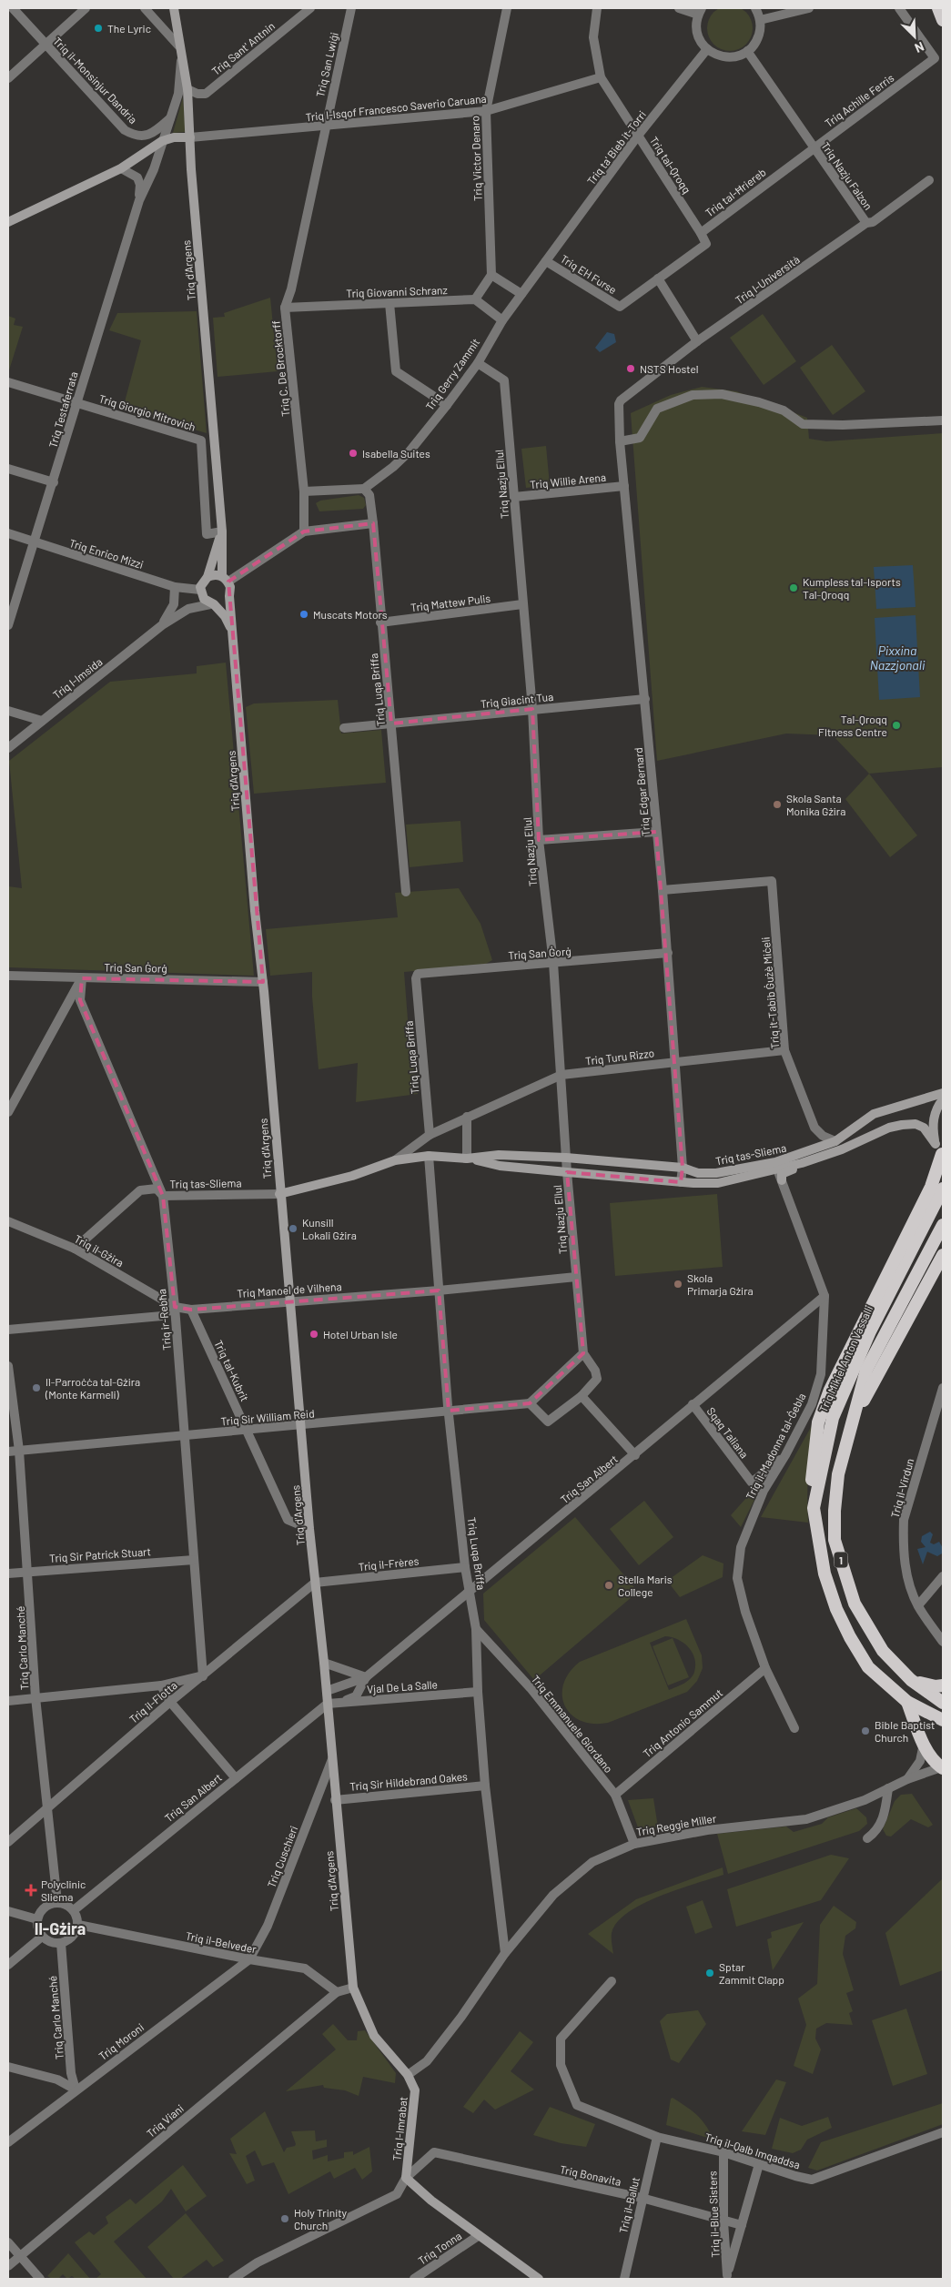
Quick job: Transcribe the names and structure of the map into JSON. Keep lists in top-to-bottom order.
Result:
{
  "streets": {
    "highway": ["Triq Mikiel Anton Vassalli", "1"],
    "main road": ["Triq d'Argens", "Triq tas-Sliema", "Triq l-Imrabat"],
    "street": [
      "Triq Sant' Antnin",
      "Triq San Lwiġi",
      "Triq il-Monsinjur Dandria",
      "Triq Achille Ferris",
      "Triq l-Isqof Francesco Saverio Caruana",
      "Triq ta' Bieb it-Torri",
      "Triq Victor Denaro",
      "Triq tal-Qroqq",
      "Triq Nazju Falzon",
      "Triq tal-Ħriereb",
      "Triq EH Furse",
      "Triq l-Università",
      "Triq Giovanni Schranz",
      "Triq C. De Brocktorff",
      "Triq Gerry Zammit",
      "Triq Testaferrata",
      "Triq Giorgio Mitrovich",
      "Triq Willie Arena",
      "Triq Nazju Ellul",
      "Triq Enrico Mizzi",
      "Triq Mattew Pulis",
      "Triq l-Imsida",
      "Triq Luqa Briffa",
      "Triq Giacint Tua",
      "Triq Edgar Bernard",
      "Triq San Ġorġ",
      "Triq it-Tabib Ġużè Miċeli",
      "Triq Turu Rizzo",
      "Triq il-Gżira",
      "Triq Manoel de Vilhena",
      "Triq ir-Rebħa",
      "Triq tal-Kubrit",
      "Triq Sir William Reid",
      "Sqaq Taliana",
      "Triq il-Madonna tal-Ġebla",
      "Triq San Albert",
      "Triq il-Virdun",
      "Triq Sir Patrick Stuart",
      "Triq il-Frères",
      "Triq Carlo Manché",
      "Vjal De La Salle",
      "Triq il-Flotta",
      "Triq Antonio Sammut",
      "Triq Emmanuele Giordano",
      "Triq Sir Hildebrand Oakes",
      "Triq Reggie Miller",
      "Triq Cuschieri",
      "Triq il-Belveder",
      "Triq Moroni",
      "Triq Viani",
      "Triq il-Qalb Imqaddsa",
      "Triq Bonavita",
      "Triq il-Ballut",
      "Triq il-Blue Sisters",
      "Triq Tonna"
    ]
  },
  "crossings": [
    ["Triq Sant' Antnin", "Triq d'Argens"],
    ["Triq San Lwiġi", "Triq l-Isqof Francesco Saverio Caruana"],
    ["Triq San Lwiġi", "Triq C. De Brocktorff"],
    ["Triq il-Monsinjur Dandria", "Triq Testaferrata"],
    ["Triq Achille Ferris", "Triq Nazju Falzon"],
    ["Triq Achille Ferris", "Triq tal-Ħriereb"],
    ["Triq l-Isqof Francesco Saverio Caruana", "Triq Victor Denaro"],
    ["Triq l-Isqof Francesco Saverio Caruana", "Triq tal-Qroqq"],
    ["Triq l-Isqof Francesco Saverio Caruana", "Triq d'Argens"],
    ["Triq l-Isqof Francesco Saverio Caruana", "Triq C. De Brocktorff"],
    ["Triq ta' Bieb it-Torri", "Triq tal-Qroqq"],
    ["Triq ta' Bieb it-Torri", "Triq EH Furse"],
    ["Triq ta' Bieb it-Torri", "Triq Gerry Zammit"],
    ["Triq tal-Qroqq", "Triq tal-Ħriereb"],
    ["Triq Nazju Falzon", "Triq tal-Ħriereb"],
    ["Triq Nazju Falzon", "Triq l-Università"],
    ["Triq tal-Ħriereb", "Triq EH Furse"],
    ["Triq d'Argens", "Triq Testaferrata"],
    ["Triq d'Argens", "Triq Giorgio Mitrovich"],
    ["Triq d'Argens", "Triq Enrico Mizzi"],
    ["Triq d'Argens", "Triq l-Imsida"],
    ["Triq d'Argens", "Triq San Ġorġ"],
    ["Triq d'Argens", "Triq tas-Sliema"],
    ["Triq d'Argens", "Triq Manoel de Vilhena"],
    ["Triq d'Argens", "Triq tal-Kubrit"],
    ["Triq d'Argens", "Triq Sir William Reid"],
    ["Triq d'Argens", "Triq San Albert"],
    ["Triq d'Argens", "Triq il-Frères"],
    ["Triq d'Argens", "Vjal De La Salle"],
    ["Triq d'Argens", "Triq il-Flotta"],
    ["Triq d'Argens", "Triq Sir Hildebrand Oakes"],
    ["Triq d'Argens", "Triq Cuschieri"],
    ["Triq d'Argens", "Triq l-Imrabat"],
    ["Triq EH Furse", "Triq Gerry Zammit"],
    ["Triq l-Università", "Triq Edgar Bernard"],
    ["Triq Giovanni Schranz", "Triq C. De Brocktorff"],
    ["Triq Gerry Zammit", "Triq Nazju Ellul"],
    ["Triq Gerry Zammit", "Triq Luqa Briffa"],
    ["Triq Testaferrata", "Triq Giorgio Mitrovich"],
    ["Triq Testaferrata", "Triq Enrico Mizzi"],
    ["Triq Willie Arena", "Triq Nazju Ellul"],
    ["Triq Willie Arena", "Triq Edgar Bernard"],
    ["Triq Nazju Ellul", "Triq Mattew Pulis"],
    ["Triq Nazju Ellul", "Triq Giacint Tua"],
    ["Triq Nazju Ellul", "Triq San Ġorġ"],
    ["Triq Nazju Ellul", "Triq Turu Rizzo"],
    ["Triq Nazju Ellul", "Triq tas-Sliema"],
    ["Triq Nazju Ellul", "Triq Manoel de Vilhena"],
    ["Triq Enrico Mizzi", "Triq l-Imsida"],
    ["Triq Mattew Pulis", "Triq Luqa Briffa"],
    ["Triq Luqa Briffa", "Triq Giacint Tua"],
    ["Triq Luqa Briffa", "Triq San Ġorġ"],
    ["Triq Luqa Briffa", "Triq Turu Rizzo"],
    ["Triq Luqa Briffa", "Triq tas-Sliema"],
    ["Triq Luqa Briffa", "Triq Manoel de Vilhena"],
    ["Triq Luqa Briffa", "Triq Sir William Reid"],
    ["Triq Luqa Briffa", "Triq San Albert"],
    ["Triq Luqa Briffa", "Triq il-Frères"],
    ["Triq Luqa Briffa", "Vjal De La Salle"],
    ["Triq Luqa Briffa", "Triq Emmanuele Giordano"],
    ["Triq Luqa Briffa", "Triq Sir Hildebrand Oakes"],
    ["Triq Luqa Briffa", "Triq Reggie Miller"],
    ["Triq Giacint Tua", "Triq Edgar Bernard"],
    ["Triq Edgar Bernard", "Triq San Ġorġ"],
    ["Triq Edgar Bernard", "Triq it-Tabib Ġużè Miċeli"],
    ["Triq Edgar Bernard", "Triq Turu Rizzo"],
    ["Triq Edgar Bernard", "Triq tas-Sliema"],
    ["Triq San Ġorġ", "Triq ir-Rebħa"],
    ["Triq it-Tabib Ġużè Miċeli", "Triq Turu Rizzo"],
    ["Triq it-Tabib Ġużè Miċeli", "Triq tas-Sliema"],
    ["Triq Turu Rizzo", "Triq tas-Sliema"],
    ["Triq tas-Sliema", "Triq il-Gżira"],
    ["Triq tas-Sliema", "Triq ir-Rebħa"],
    ["Triq tas-Sliema", "Triq il-Madonna tal-Ġebla"],
    ["Triq il-Gżira", "Triq Manoel de Vilhena"],
    ["Triq il-Gżira", "Triq ir-Rebħa"],
    ["Triq Manoel de Vilhena", "Triq ir-Rebħa"],
    ["Triq Manoel de Vilhena", "Triq tal-Kubrit"],
    ["Triq ir-Rebħa", "Triq Sir William Reid"],
    ["Triq ir-Rebħa", "Triq Sir Patrick Stuart"],
    ["Triq ir-Rebħa", "Triq il-Flotta"],
    ["Triq Mikiel Anton Vassalli", "1"],
    ["Triq tal-Kubrit", "Triq Sir William Reid"],
    ["Triq Sir William Reid", "Triq Carlo Manché"],
    ["Sqaq Taliana", "Triq il-Madonna tal-Ġebla"],
    ["Sqaq Taliana", "Triq San Albert"],
    ["Triq il-Madonna tal-Ġebla", "Triq San Albert"],
    ["Triq il-Madonna tal-Ġebla", "Triq Antonio Sammut"],
    ["Triq San Albert", "Triq Carlo Manché"],
    ["Triq San Albert", "Vjal De La Salle"],
    ["Triq San Albert", "Triq il-Belveder"],
    ["Triq Sir Patrick Stuart", "Triq Carlo Manché"],
    ["1", "Triq Reggie Miller"],
    ["Triq il-Frères", "Triq il-Flotta"],
    ["Triq Carlo Manché", "Triq il-Flotta"],
    ["Triq Carlo Manché", "Triq il-Belveder"],
    ["Triq Carlo Manché", "Triq Moroni"],
    ["Triq Antonio Sammut", "Triq Emmanuele Giordano"],
    ["Triq Emmanuele Giordano", "Triq Reggie Miller"],
    ["Triq Reggie Miller", "Triq l-Imrabat"],
    ["Triq Cuschieri", "Triq il-Belveder"],
    ["Triq Cuschieri", "Triq Moroni"],
    ["Triq il-Belveder", "Triq Moroni"],
    ["Triq il-Belveder", "Triq Viani"],
    ["Triq l-Imrabat", "Triq Bonavita"],
    ["Triq l-Imrabat", "Triq Tonna"],
    ["Triq il-Qalb Imqaddsa", "Triq il-Ballut"],
    ["Triq il-Qalb Imqaddsa", "Triq il-Blue Sisters"],
    ["Triq Bonavita", "Triq il-Ballut"],
    ["Triq Bonavita", "Triq il-Blue Sisters"]
  ],
  "districts": ["Il-Gżira"],
  "water": ["Pixxina Nazzjonali"],
  "places": {
    "other": [
      "The Lyric",
      "NSTS Hostel",
      "Isabella Suites",
      "Kumpless tal-Isports Tal-Qroqq",
      "Muscats Motors",
      "Tal-Qroqq FItness Centre",
      "Skola Santa Monika Gżira",
      "Kunsill Lokali Gżira",
      "Skola Primarja Gżira",
      "Hotel Urban Isle",
      "Il-Parroċċa tal-Gżira (Monte Karmeli)",
      "Stella Maris College",
      "Bible Baptist Church",
      "Sptar Zammit Clapp",
      "Holy Trinity Church"
    ],
    "health": ["Polyclinic Sliema"]
  },
  "north": "bottom right"
}
